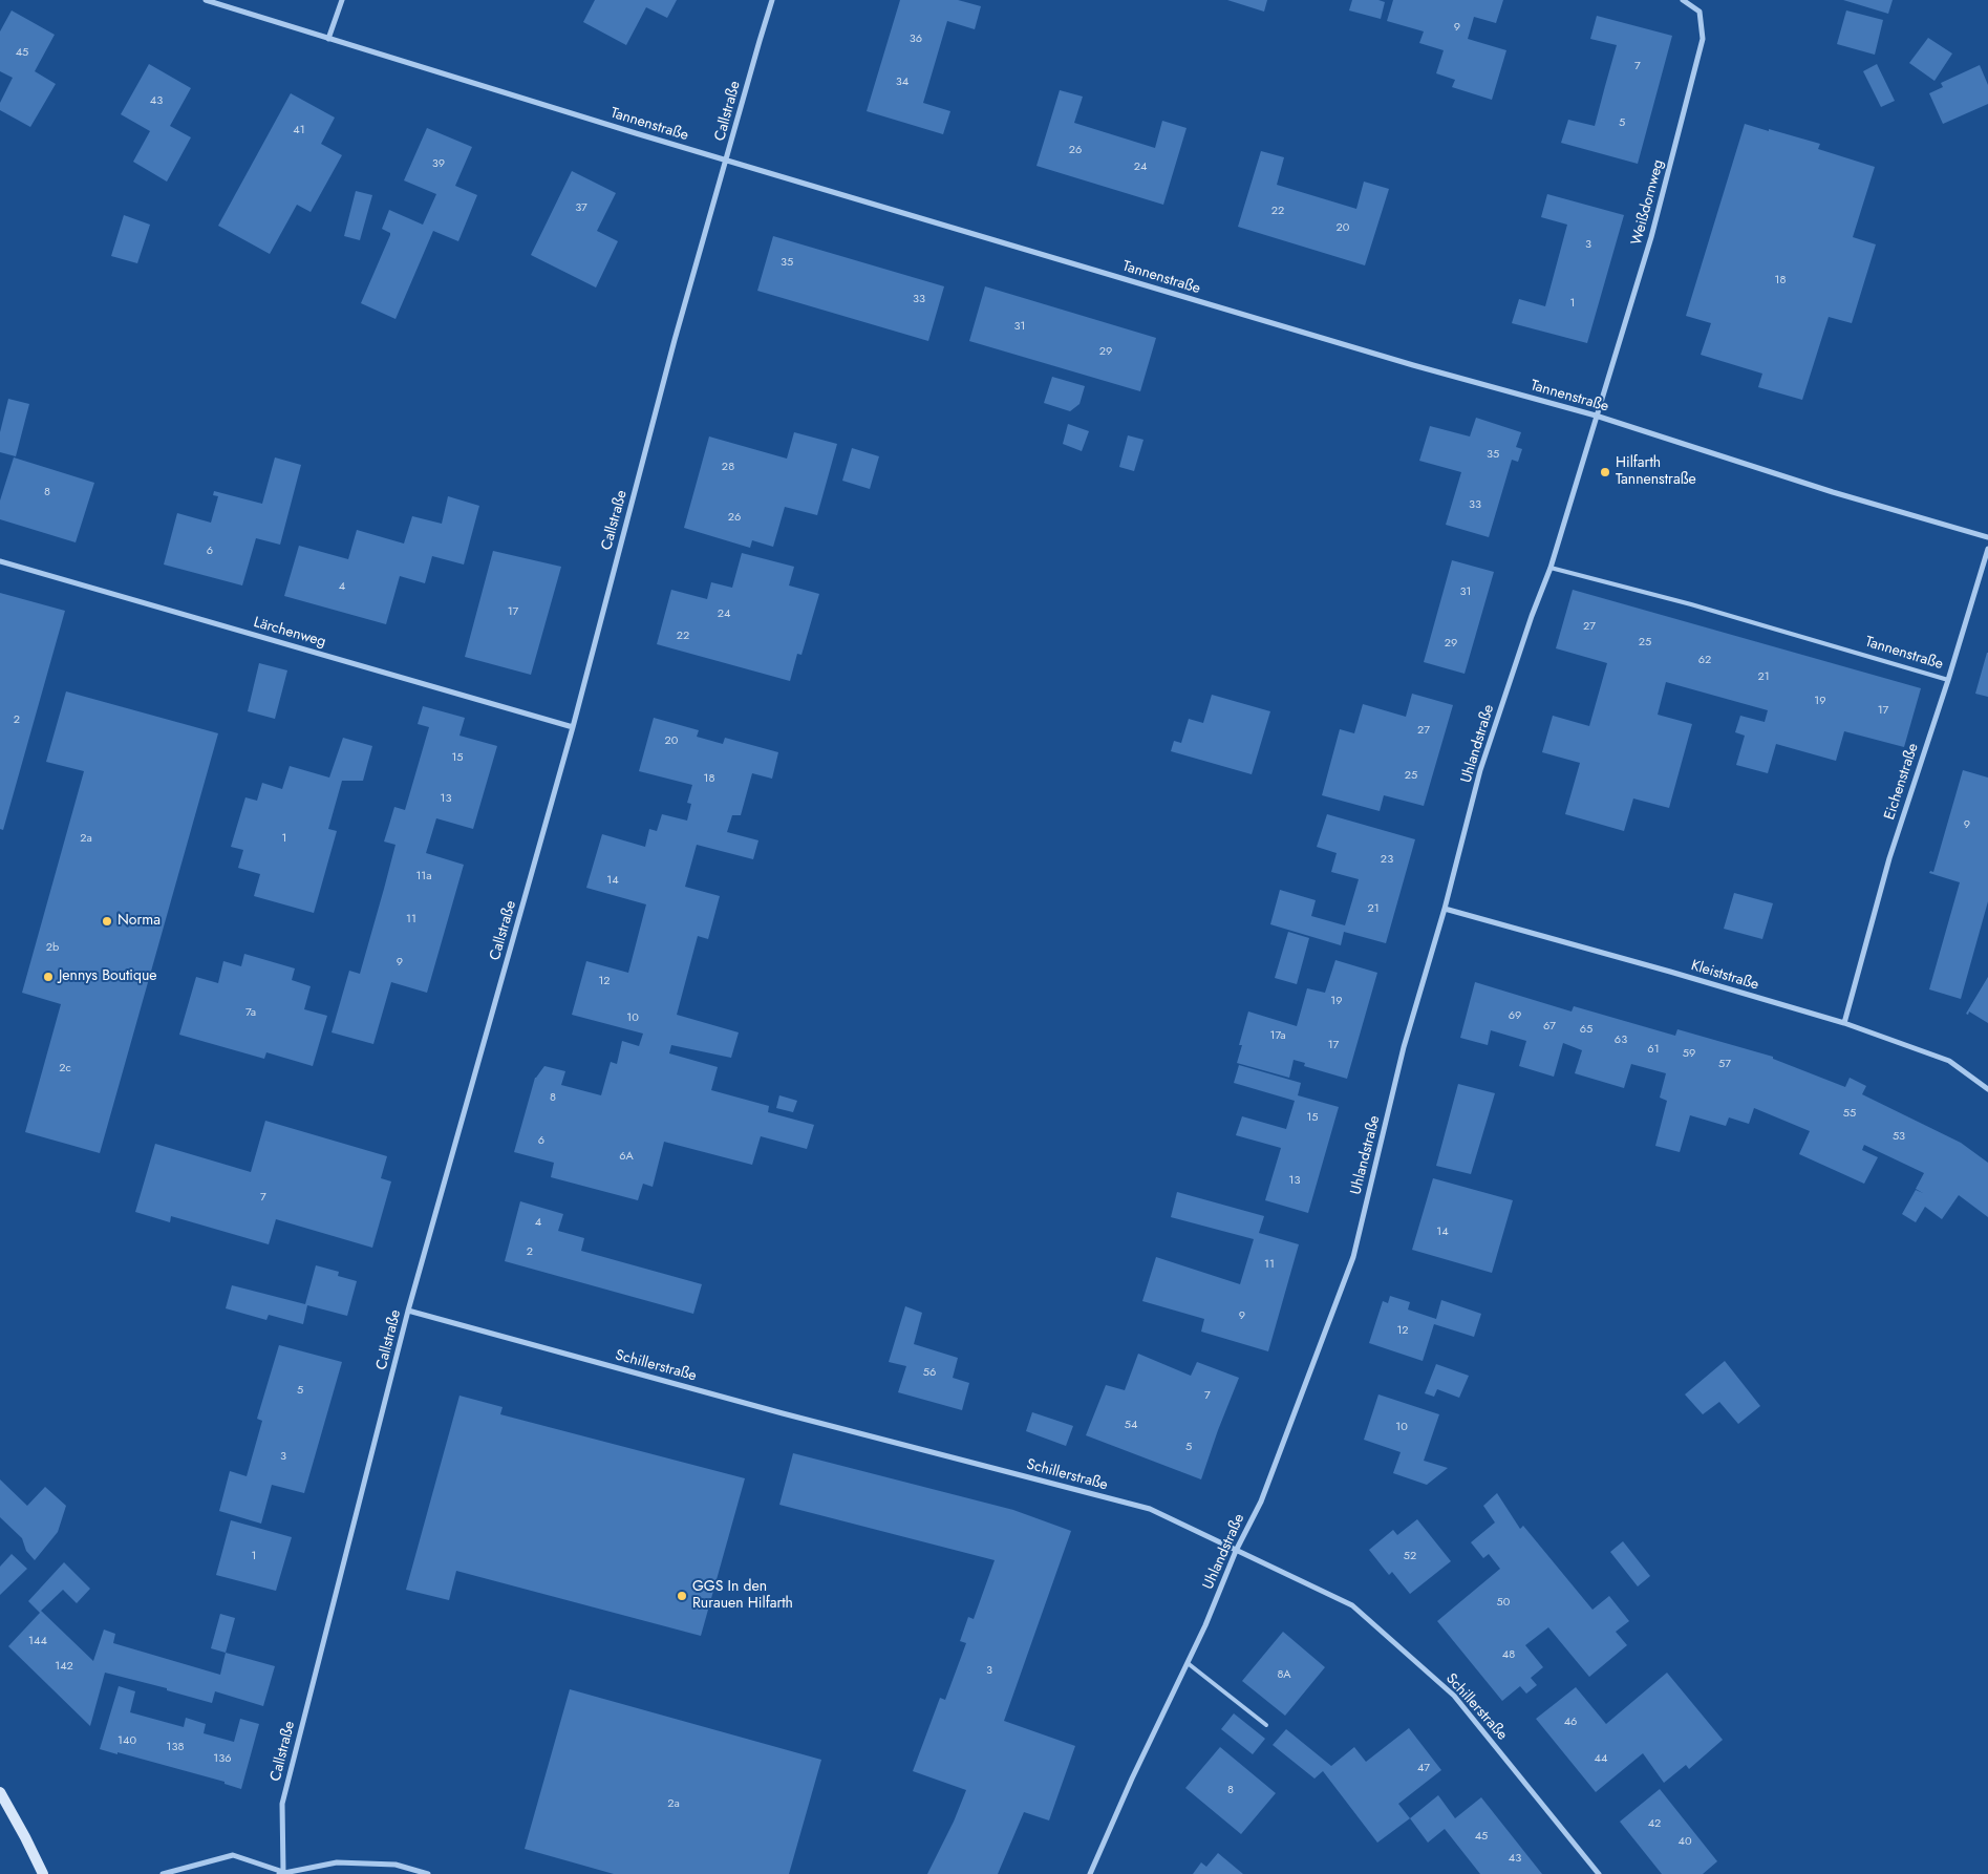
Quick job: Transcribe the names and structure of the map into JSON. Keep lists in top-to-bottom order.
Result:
{
  "streets": {
    "street": [
      "Callstraße",
      "Tannenstraße",
      "Weißdornweg",
      "Lärchenweg",
      "Uhlandstraße",
      "Eichenstraße",
      "Kleiststraße",
      "Schillerstraße"
    ]
  },
  "crossings": [
    ["Callstraße", "Tannenstraße"],
    ["Callstraße", "Lärchenweg"],
    ["Callstraße", "Schillerstraße"],
    ["Tannenstraße", "Weißdornweg"],
    ["Tannenstraße", "Uhlandstraße"],
    ["Tannenstraße", "Eichenstraße"],
    ["Weißdornweg", "Uhlandstraße"],
    ["Uhlandstraße", "Kleiststraße"],
    ["Uhlandstraße", "Schillerstraße"],
    ["Eichenstraße", "Kleiststraße"]
  ],
  "places": [
    "Hilfarth Tannenstraße",
    "Norma",
    "Jennys Boutique",
    "GGS In den Rurauen Hilfarth"
  ],
  "house_numbers": [
    "9",
    "36",
    "45",
    "7",
    "34",
    "43",
    "5",
    "41",
    "26",
    "39",
    "24",
    "37",
    "22",
    "20",
    "3",
    "35",
    "18",
    "33",
    "1",
    "31",
    "29",
    "35",
    "28",
    "8",
    "33",
    "26",
    "6",
    "4",
    "31",
    "17",
    "24",
    "27",
    "22",
    "25",
    "29",
    "62",
    "21",
    "19",
    "17",
    "2",
    "27",
    "20",
    "15",
    "25",
    "18",
    "13",
    "9",
    "2a",
    "1",
    "23",
    "11a",
    "14",
    "21",
    "11",
    "2b",
    "9",
    "12",
    "19",
    "7a",
    "69",
    "10",
    "67",
    "65",
    "17a",
    "63",
    "17",
    "61",
    "59",
    "57",
    "2c",
    "8",
    "55",
    "15",
    "53",
    "6",
    "6A",
    "13",
    "7",
    "4",
    "14",
    "2",
    "11",
    "9",
    "12",
    "56",
    "5",
    "7",
    "54",
    "10",
    "5",
    "3",
    "1",
    "52",
    "50",
    "144",
    "48",
    "142",
    "3",
    "8A",
    "46",
    "140",
    "138",
    "136",
    "44",
    "47",
    "8",
    "2a",
    "42",
    "45",
    "40",
    "43"
  ]
}
